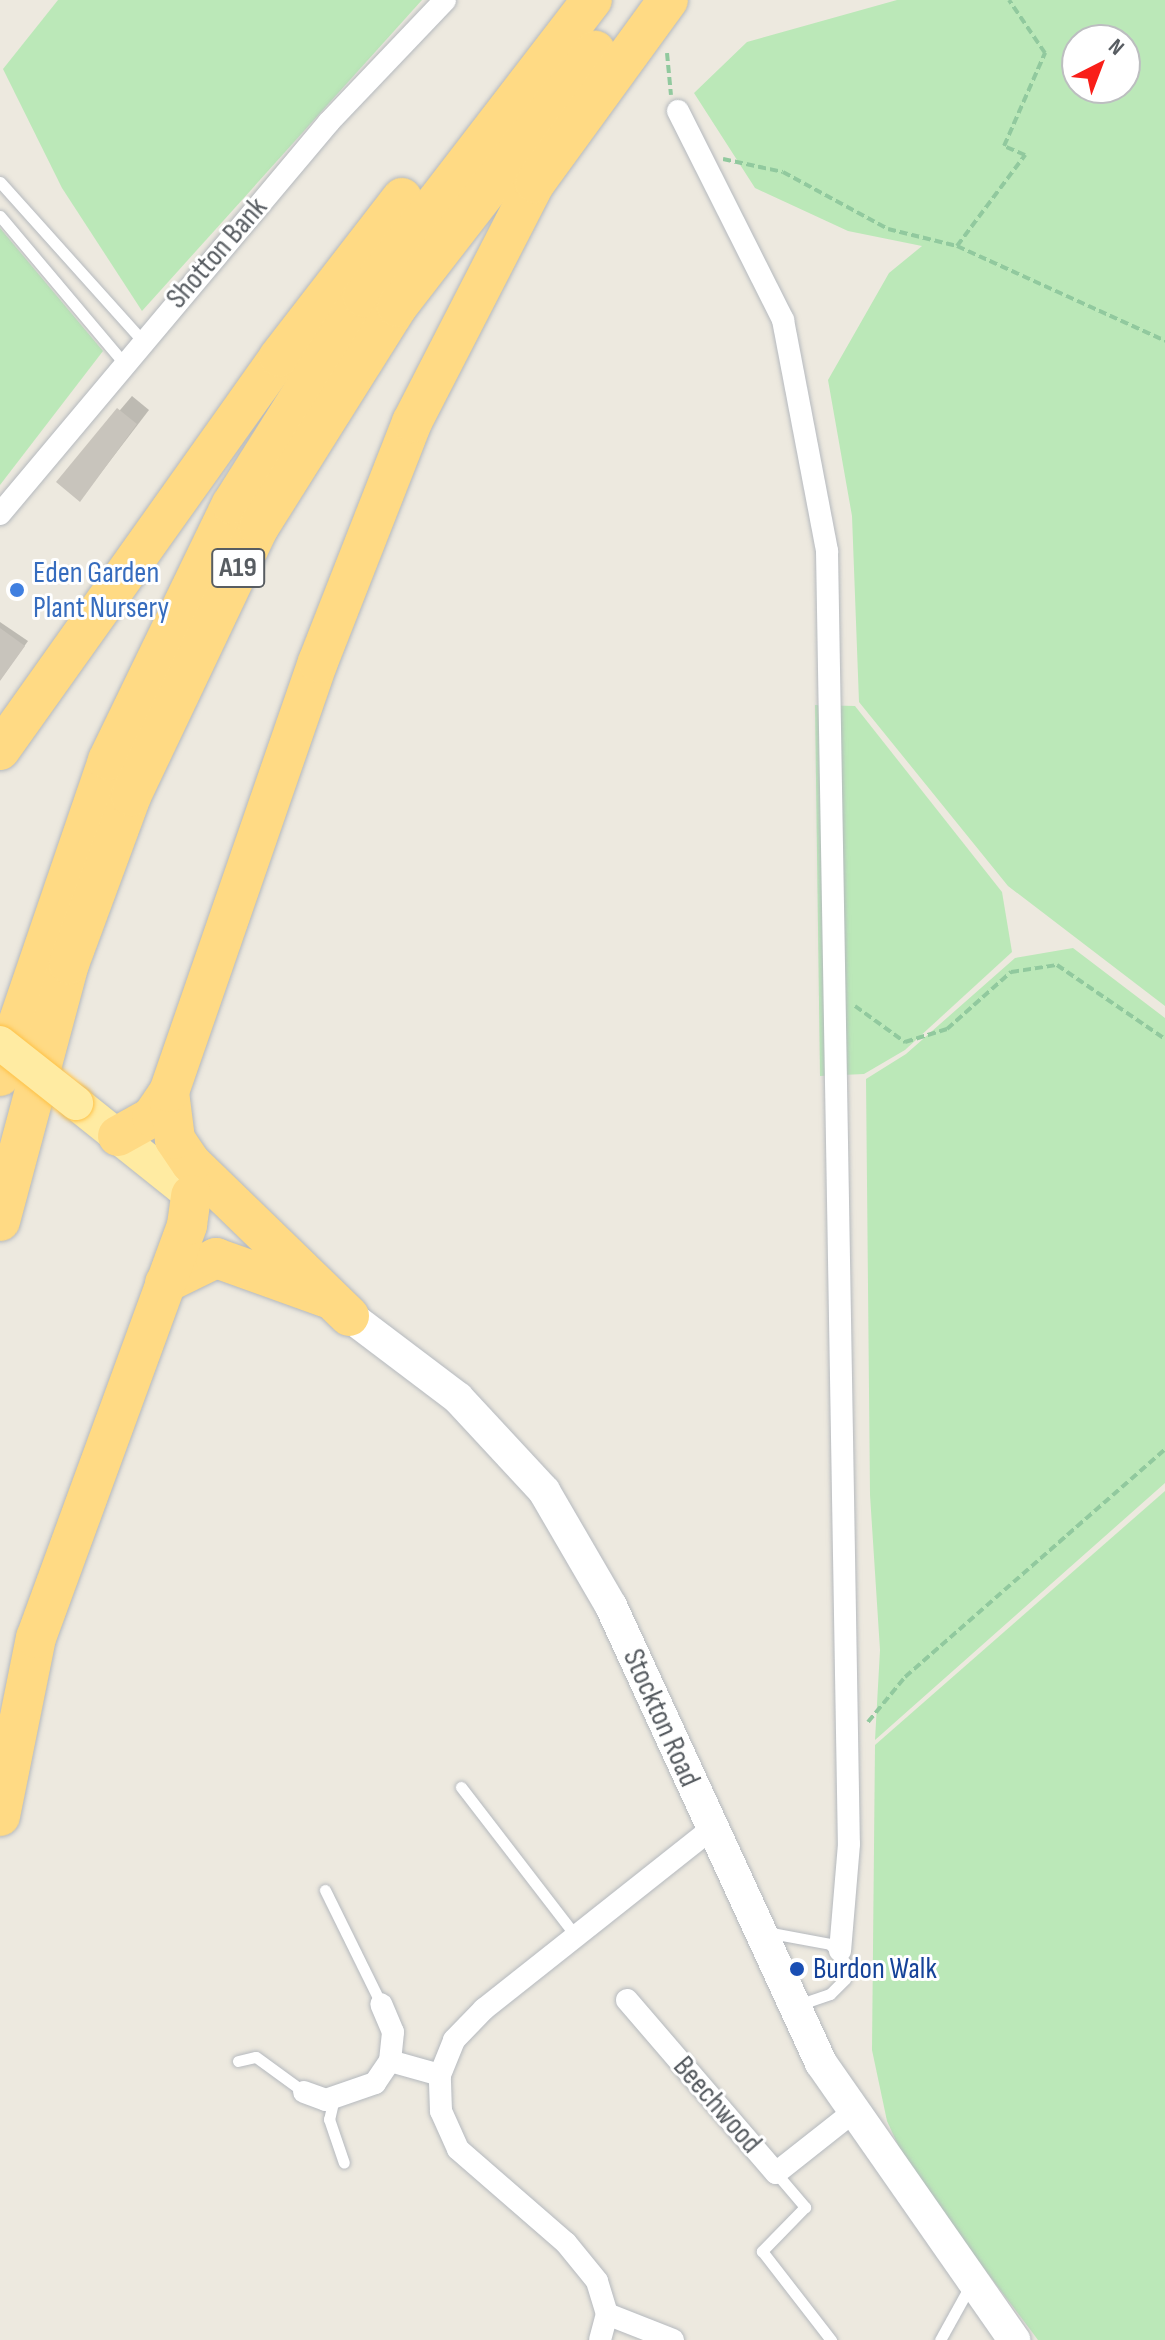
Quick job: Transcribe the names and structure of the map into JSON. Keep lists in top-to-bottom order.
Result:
{
  "streets": {
    "highway": ["A19"],
    "main road": ["Stockton Road"],
    "street": ["Shotton Bank", "Beechwood"]
  },
  "crossings": [
    ["Stockton Road", "Beechwood"]
  ],
  "places": ["Eden Garden Plant Nursery", "Burdon Walk"],
  "north": "top right"
}
